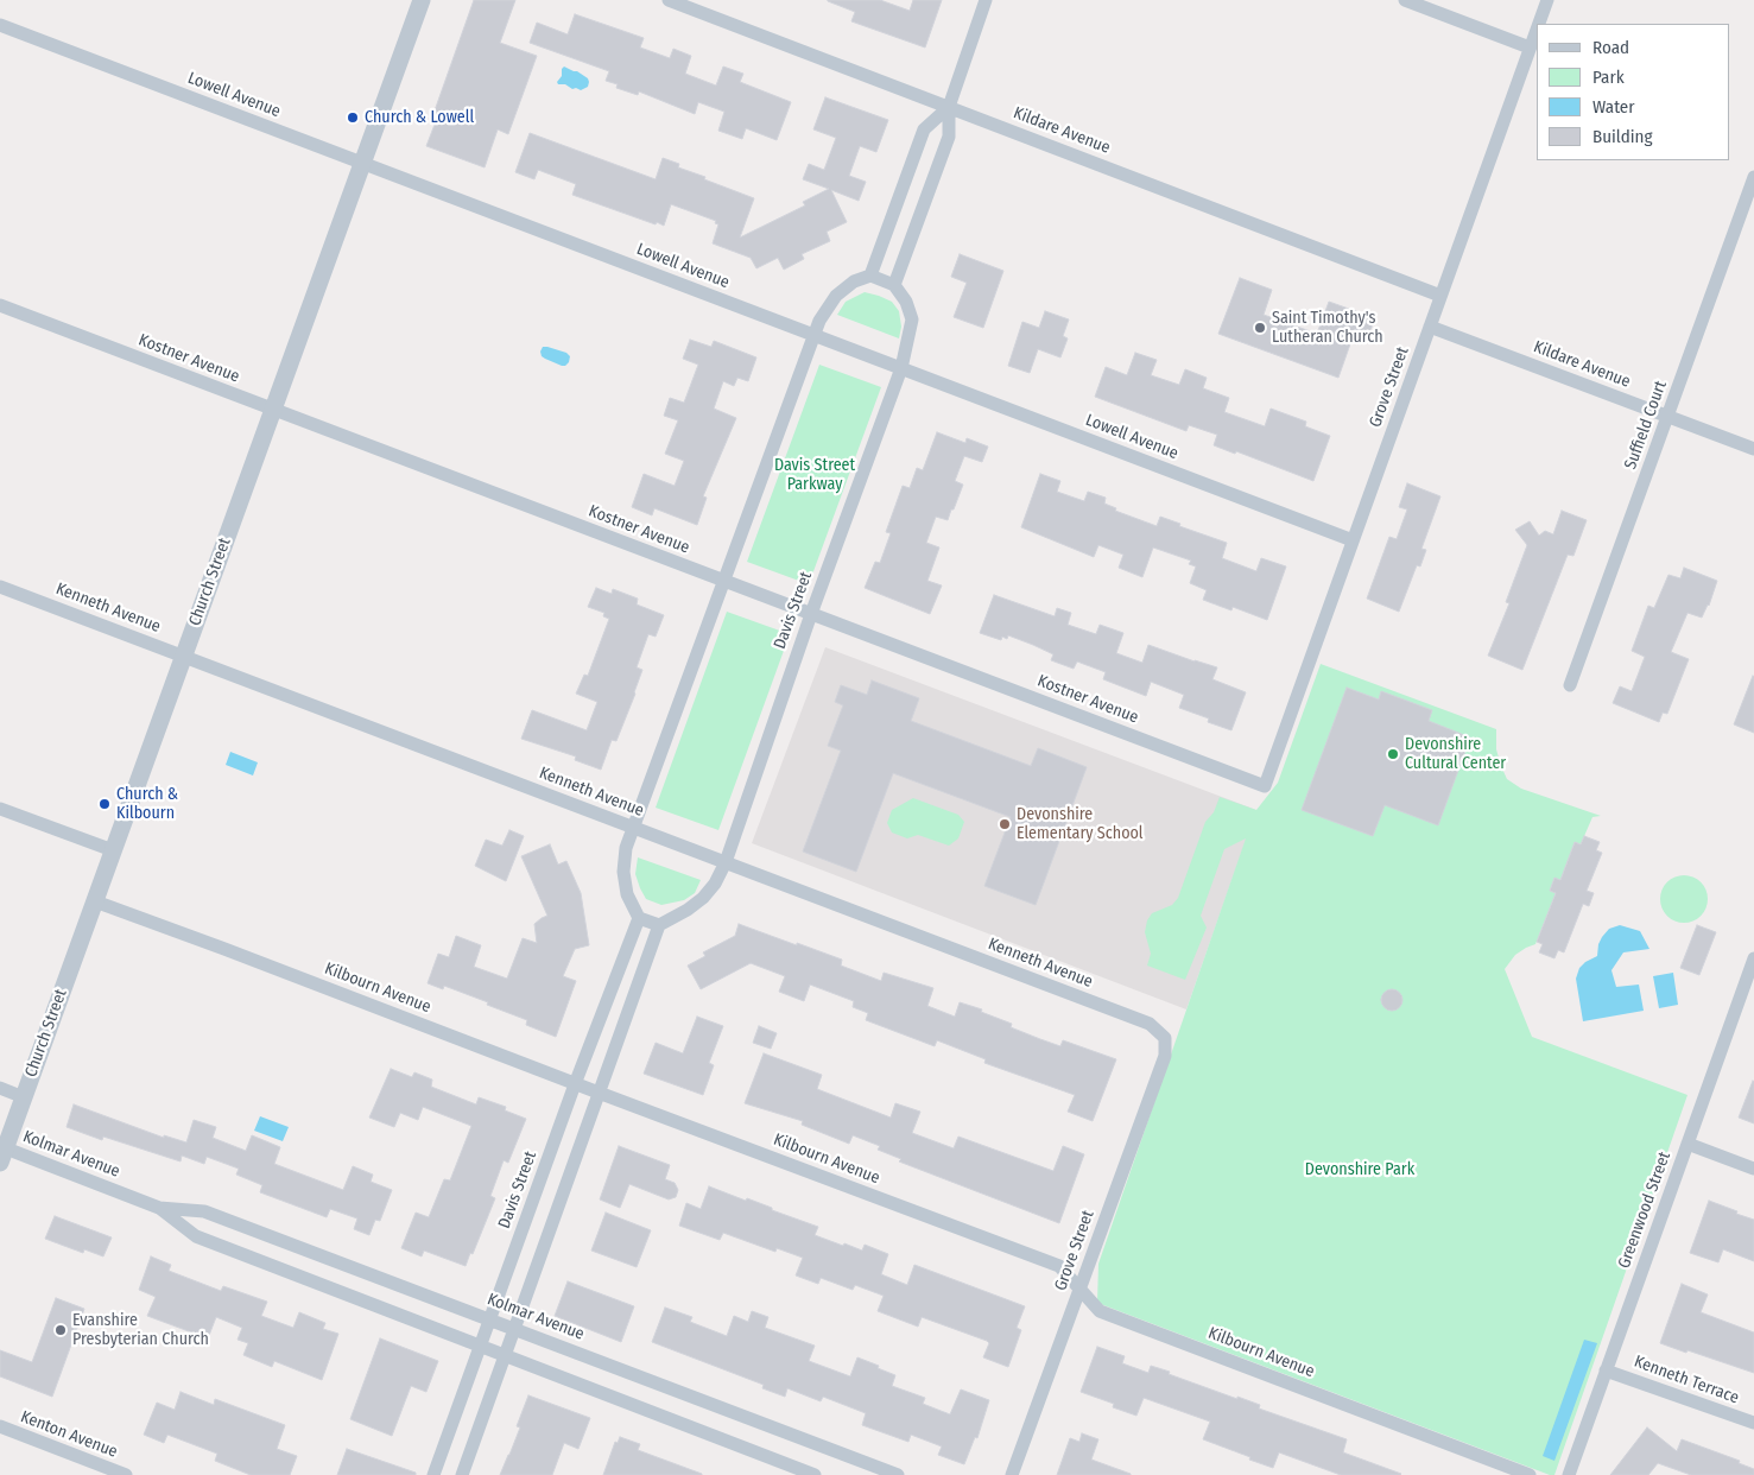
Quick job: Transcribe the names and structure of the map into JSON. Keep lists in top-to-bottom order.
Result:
{
  "streets": {
    "street": [
      "Lowell Avenue",
      "Kildare Avenue",
      "Kostner Avenue",
      "Grove Street",
      "Suffield Court",
      "Church Street",
      "Kenneth Avenue",
      "Davis Street",
      "Kilbourn Avenue",
      "Kolmar Avenue",
      "Greenwood Street",
      "Kenneth Terrace",
      "Kenton Avenue"
    ]
  },
  "crossings": [
    ["Lowell Avenue", "Grove Street"],
    ["Lowell Avenue", "Church Street"],
    ["Lowell Avenue", "Davis Street"],
    ["Kildare Avenue", "Grove Street"],
    ["Kildare Avenue", "Suffield Court"],
    ["Kostner Avenue", "Grove Street"],
    ["Kostner Avenue", "Church Street"],
    ["Kostner Avenue", "Davis Street"],
    ["Grove Street", "Kenneth Avenue"],
    ["Grove Street", "Kilbourn Avenue"],
    ["Church Street", "Kenneth Avenue"],
    ["Church Street", "Kilbourn Avenue"],
    ["Church Street", "Kolmar Avenue"],
    ["Kenneth Avenue", "Davis Street"],
    ["Davis Street", "Kilbourn Avenue"],
    ["Davis Street", "Kolmar Avenue"],
    ["Greenwood Street", "Kenneth Terrace"]
  ],
  "parks": ["Davis Street Parkway", "Devonshire Park"],
  "places": [
    "Church & Lowell",
    "Saint Timothy's Lutheran Church",
    "Devonshire Cultural Center",
    "Church & Kilbourn",
    "Devonshire Elementary School",
    "Evanshire Presbyterian Church"
  ],
  "legend": [
    "Road",
    "Park",
    "Water",
    "Building"
  ]
}
